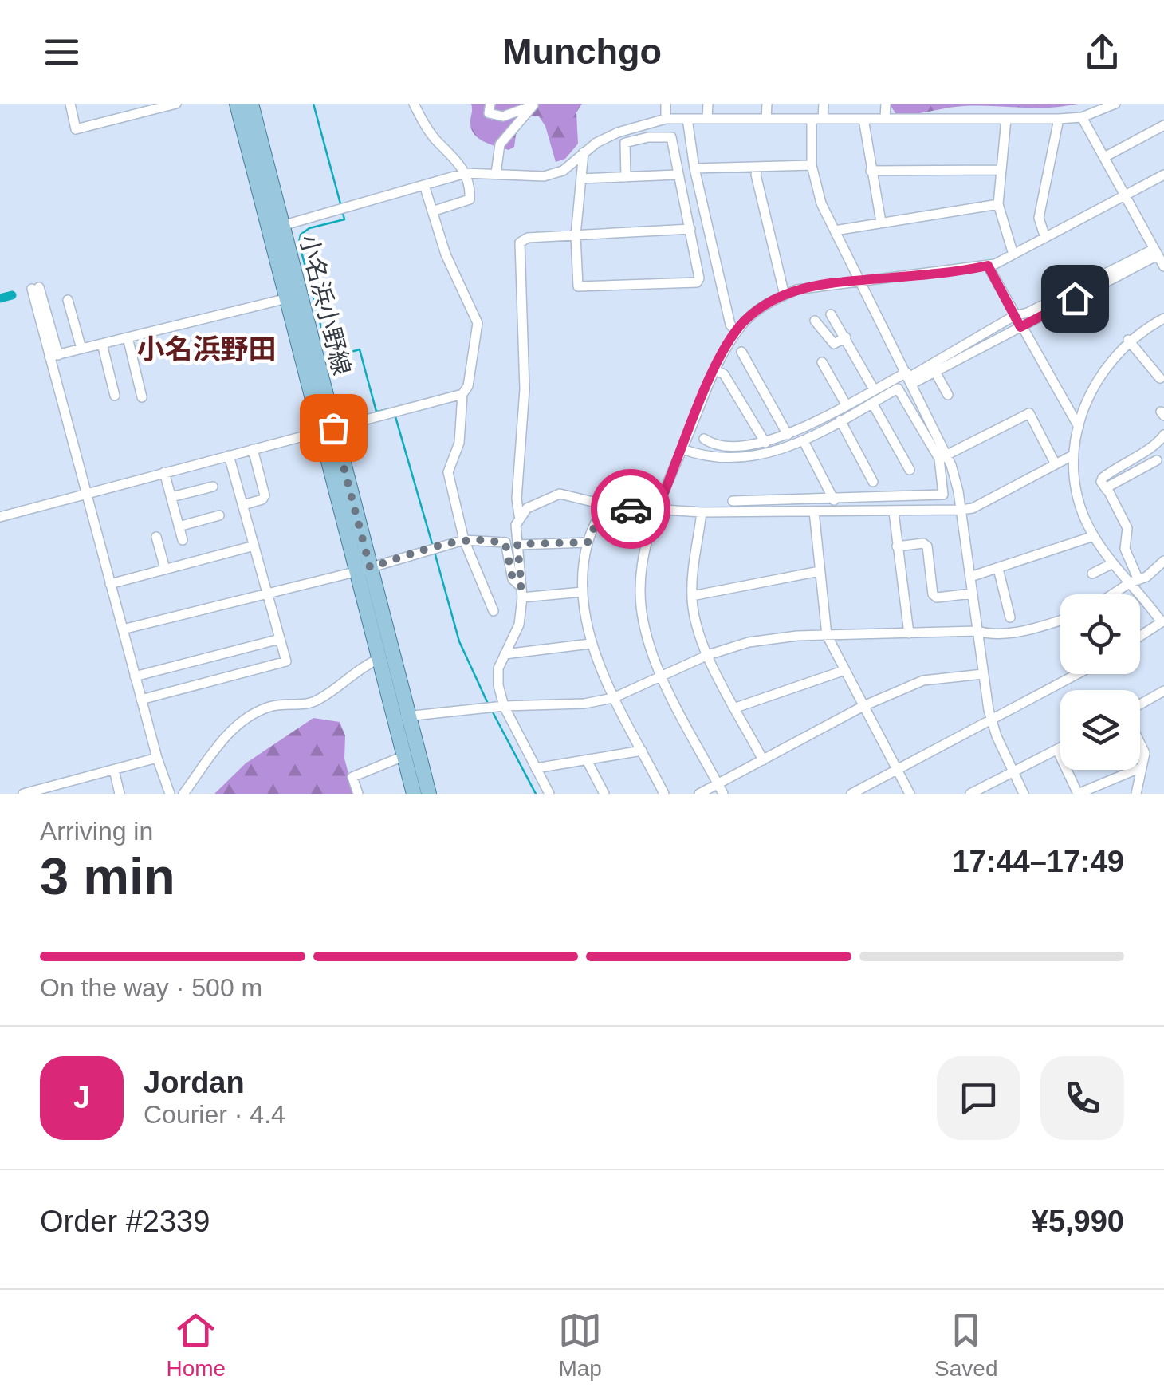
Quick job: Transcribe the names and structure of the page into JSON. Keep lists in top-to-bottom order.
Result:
{
  "streets": {
    "main road": ["小名浜小野線"]
  },
  "districts": ["小名浜野田"],
  "page": {
    "header": "Munchgo",
    "heading": ["3 min", "Arriving in", "17:44–17:49"],
    "panel": [
      "Jordan",
      "Courier · 4.4",
      "Order #2339",
      "¥5,990"
    ],
    "bar": "On the way · 500 m",
    "round": "J",
    "tabs": ["Home", "Map", "Saved"]
  }
}
